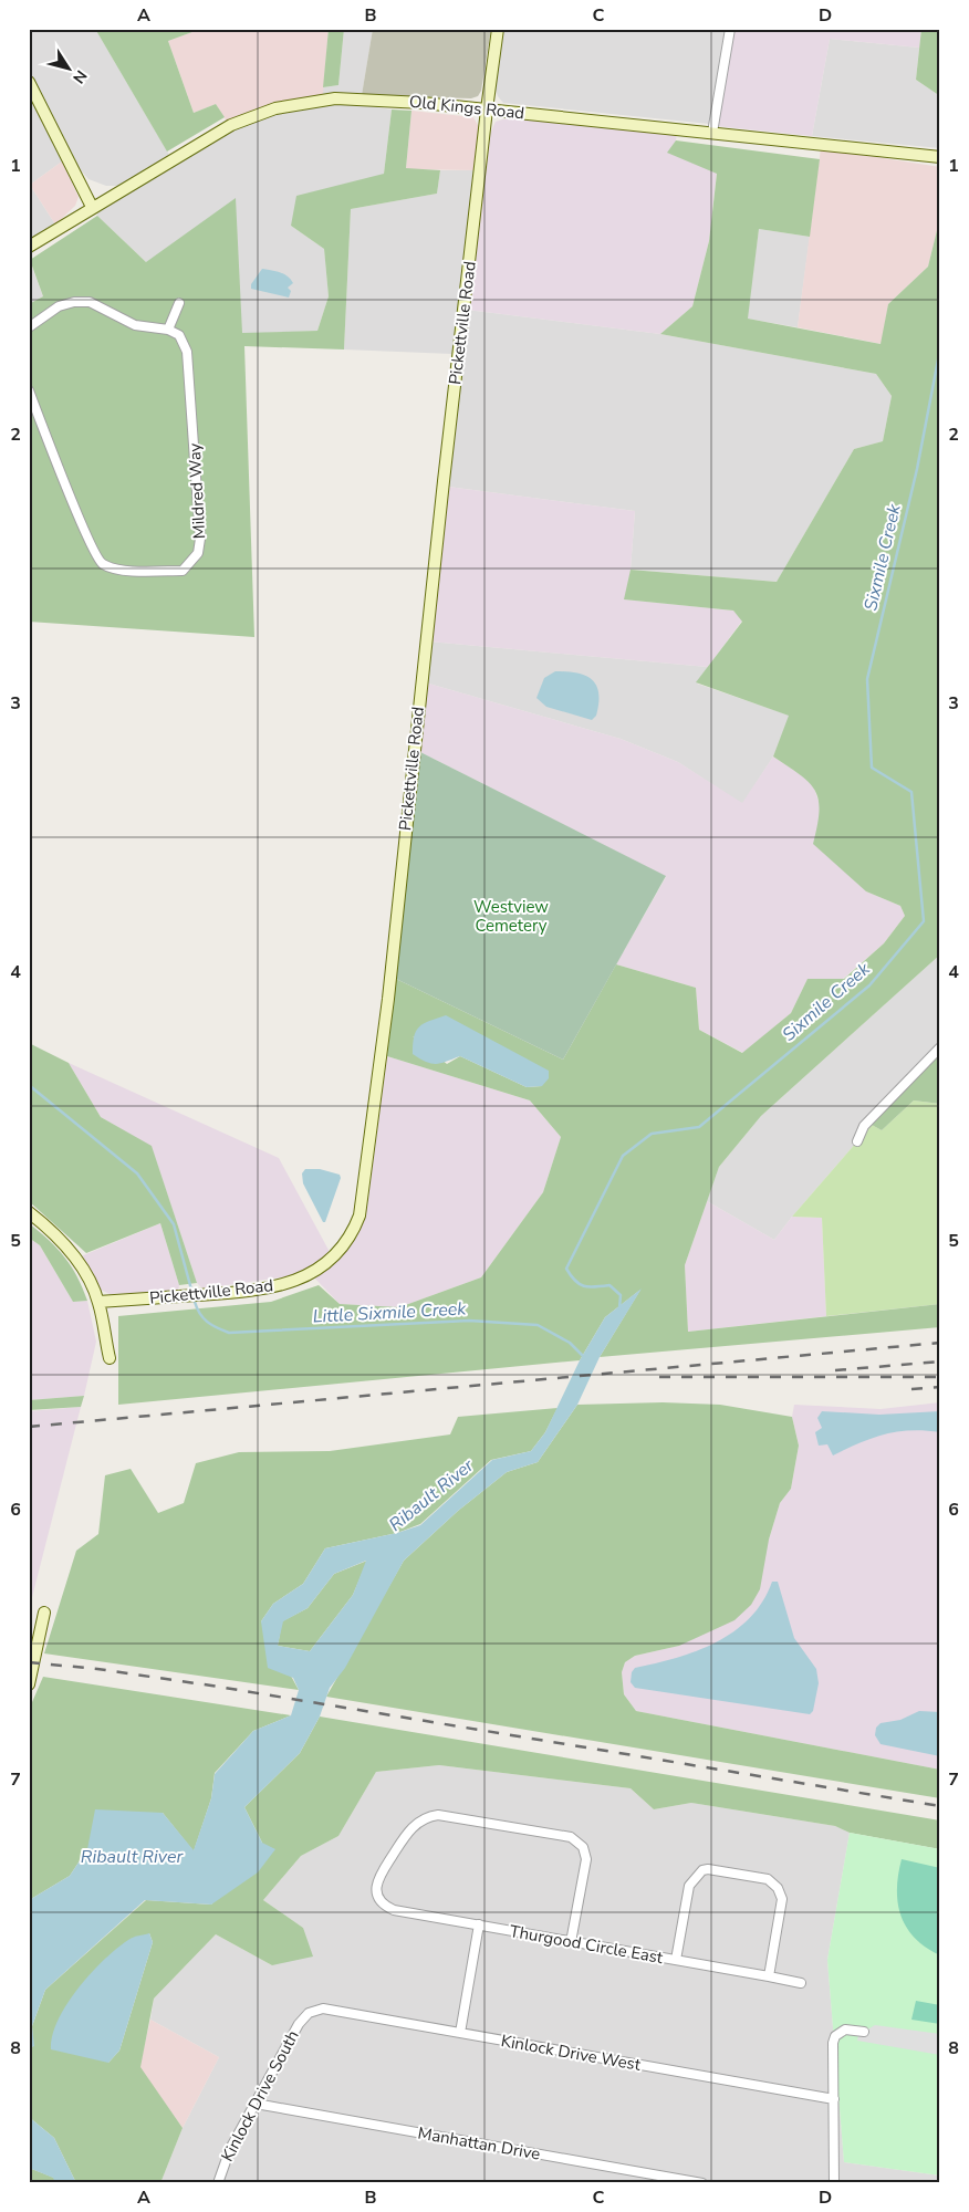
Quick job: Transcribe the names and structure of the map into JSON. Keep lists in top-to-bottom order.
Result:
{
  "streets": {
    "street": [
      "Old Kings Road",
      "Pickettville Road",
      "Mildred Way",
      "Thurgood Circle East",
      "Kinlock Drive West",
      "Kinlock Drive South",
      "Manhattan Drive"
    ]
  },
  "crossings": [
    ["Old Kings Road", "Pickettville Road"],
    ["Kinlock Drive West", "Kinlock Drive South"],
    ["Kinlock Drive South", "Manhattan Drive"]
  ],
  "water": ["Sixmile Creek", "Little Sixmile Creek", "Ribault River"],
  "parks": ["Westview Cemetery"],
  "north": "bottom right",
  "grid": {
    "columns": [
      "A",
      "B",
      "C",
      "D"
    ],
    "rows": [
      "1",
      "2",
      "3",
      "4",
      "5",
      "6",
      "7",
      "8"
    ]
  }
}
